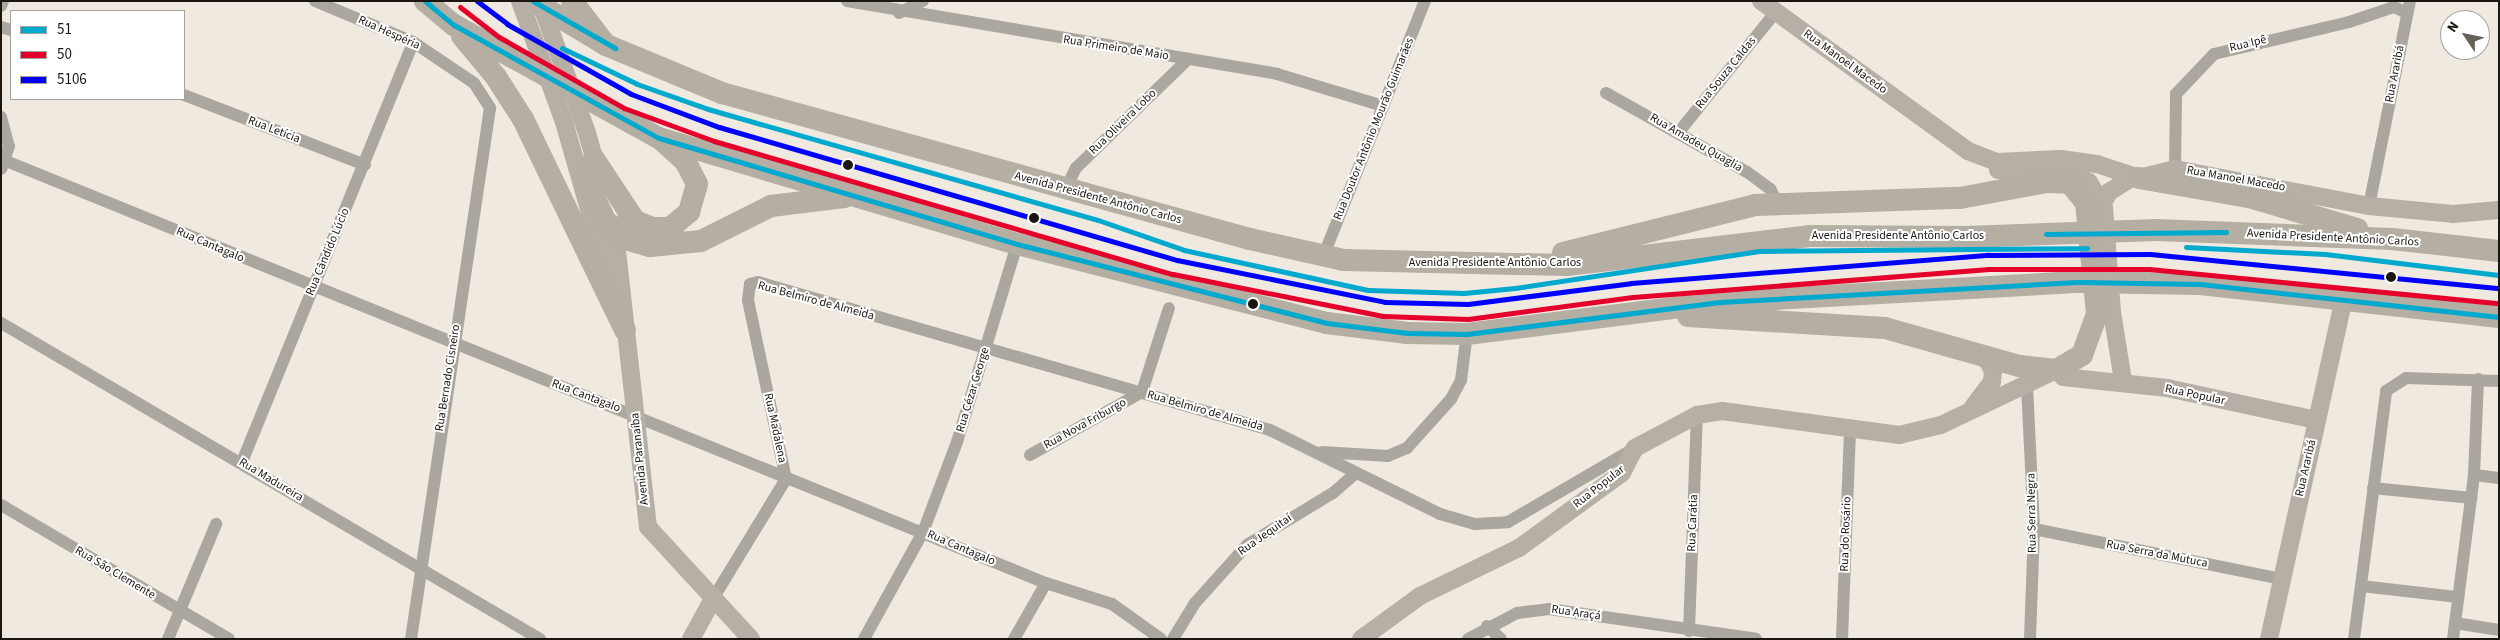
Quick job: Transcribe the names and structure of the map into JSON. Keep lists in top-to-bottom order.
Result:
{
  "streets": {
    "highway": ["Avenida Presidente Antônio Carlos"],
    "street": [
      "Rua Hespéria",
      "Rua Ipê",
      "Rua Primeiro de Maio",
      "Rua Manoel Macedo",
      "Rua Souza Caldas",
      "Rua Araribá",
      "Rua Oliveira Lobo",
      "Rua Doutor Antônio Mourão Guimarães",
      "Rua Letícia",
      "Rua Amadeu Quaglia",
      "Rua Cantagalo",
      "Rua Cândido Lúcio",
      "Rua Belmiro de Almeida",
      "Rua Bernado Cisneiro",
      "Rua Cézar George",
      "Rua Popular",
      "Rua Nova Friburgo",
      "Rua Madalena",
      "Avenida Paranaíba",
      "Rua Madureira",
      "Rua Serra Negra",
      "Rua Carátia",
      "Rua do Rosário",
      "Rua Jequitaí",
      "Rua Serra da Mutuca",
      "Rua São Clemente",
      "Rua Araçá"
    ]
  },
  "crossings": [
    ["Rua Hespéria", "Rua Cândido Lúcio"],
    ["Rua Hespéria", "Rua Bernado Cisneiro"],
    ["Rua Ipê", "Rua Manoel Macedo"],
    ["Rua Ipê", "Rua Araribá"],
    ["Rua Primeiro de Maio", "Rua Oliveira Lobo"],
    ["Rua Primeiro de Maio", "Rua Doutor Antônio Mourão Guimarães"],
    ["Rua Manoel Macedo", "Rua Souza Caldas"],
    ["Rua Manoel Macedo", "Rua Araribá"],
    ["Rua Souza Caldas", "Rua Amadeu Quaglia"],
    ["Rua Araribá", "Rua Popular"],
    ["Rua Araribá", "Rua Serra da Mutuca"],
    ["Rua Oliveira Lobo", "Avenida Presidente Antônio Carlos"],
    ["Rua Doutor Antônio Mourão Guimarães", "Avenida Presidente Antônio Carlos"],
    ["Rua Letícia", "Rua Cândido Lúcio"],
    ["Rua Cantagalo", "Rua Cândido Lúcio"],
    ["Rua Cantagalo", "Rua Bernado Cisneiro"],
    ["Rua Cantagalo", "Rua Cézar George"],
    ["Rua Cantagalo", "Rua Madalena"],
    ["Rua Cantagalo", "Avenida Paranaíba"],
    ["Rua Cândido Lúcio", "Rua Madureira"],
    ["Rua Belmiro de Almeida", "Rua Cézar George"],
    ["Rua Belmiro de Almeida", "Rua Popular"],
    ["Rua Belmiro de Almeida", "Rua Nova Friburgo"],
    ["Rua Belmiro de Almeida", "Rua Madalena"],
    ["Rua Belmiro de Almeida", "Rua Jequitaí"],
    ["Rua Bernado Cisneiro", "Rua Madureira"],
    ["Rua Popular", "Rua Serra Negra"],
    ["Rua Popular", "Rua Carátia"],
    ["Rua Popular", "Rua do Rosário"],
    ["Rua Madalena", "Avenida Paranaíba"],
    ["Rua Serra Negra", "Rua Serra da Mutuca"],
    ["Rua Carátia", "Rua Araçá"]
  ],
  "lines": ["transit line 51", "transit line 5106", "transit line 50"],
  "legend": ["51", "50", "5106"],
  "north": "top left"
}
